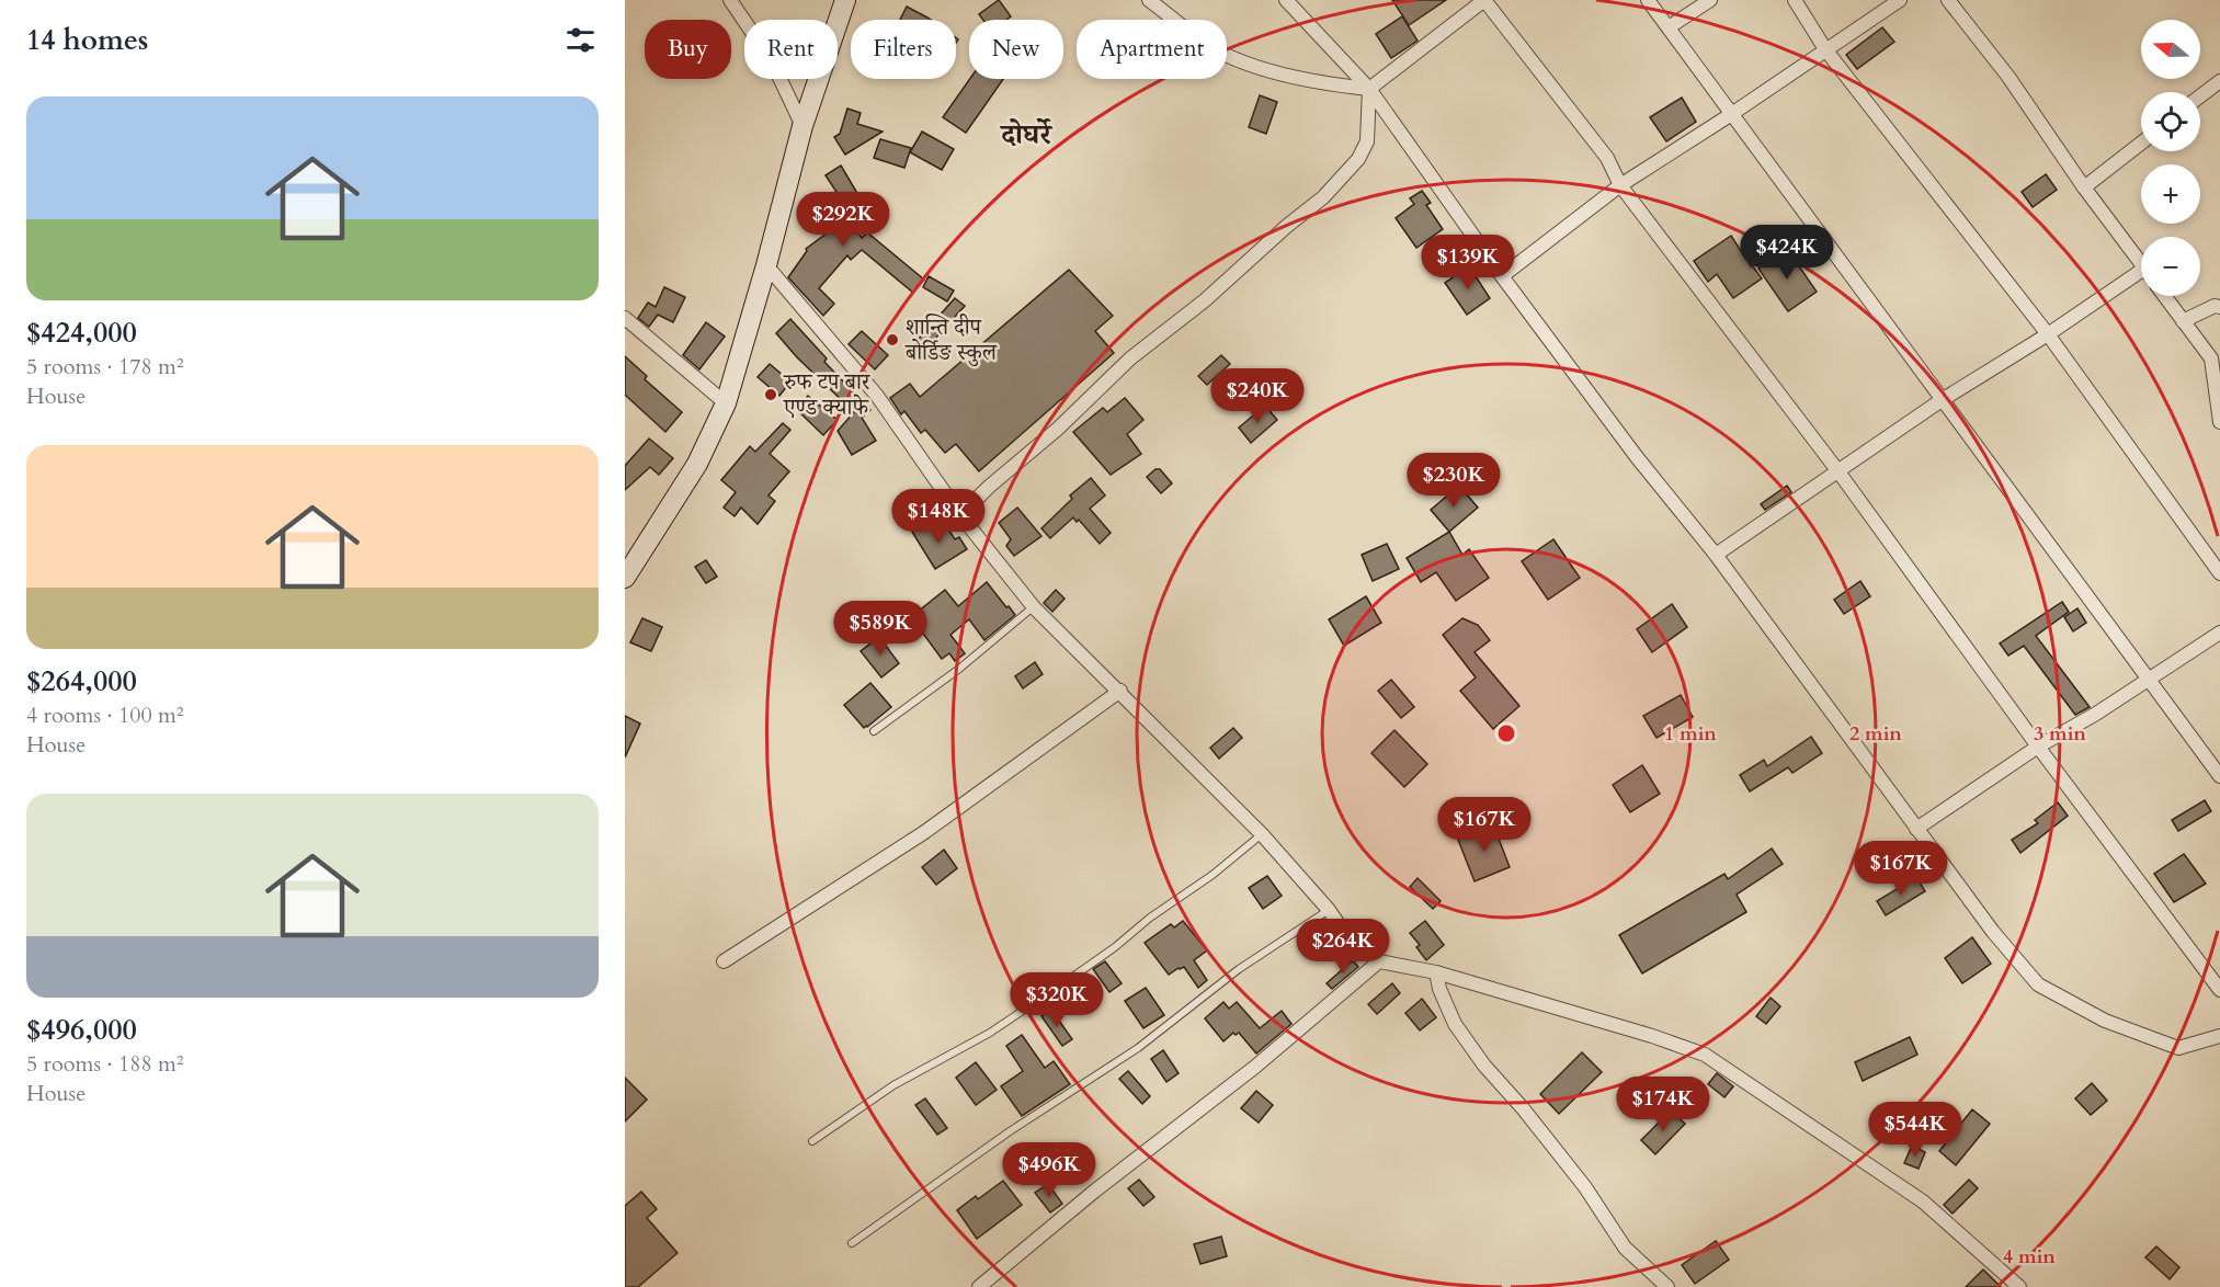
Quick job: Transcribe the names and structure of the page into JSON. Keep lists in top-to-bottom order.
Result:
{
  "districts": ["दोघर्रे"],
  "places": ["शान्ति दीप बोर्डिङ स्कुल", "रुफ टप बार एण्ड क्याफे"],
  "north": "left",
  "page": {
    "heading": "14 homes",
    "map_buttons": ["+", "−"],
    "chip": [
      "Buy",
      "Rent",
      "Filters",
      "New",
      "Apartment"
    ],
    "list": [
      {
        "name": "$424,000",
        "note": "5 rooms · 178 m² · House"
      },
      {
        "name": "$264,000",
        "note": "4 rooms · 100 m² · House"
      },
      {
        "name": "$496,000",
        "note": "5 rooms · 188 m² · House"
      }
    ],
    "price": [
      "$292K",
      "$424K",
      "$139K",
      "$240K",
      "$230K",
      "$148K",
      "$589K",
      "$167K",
      "$167K",
      "$264K",
      "$320K",
      "$174K",
      "$544K",
      "$496K"
    ]
  },
  "rings": [
    "1 min",
    "2 min",
    "3 min",
    "4 min"
  ]
}
